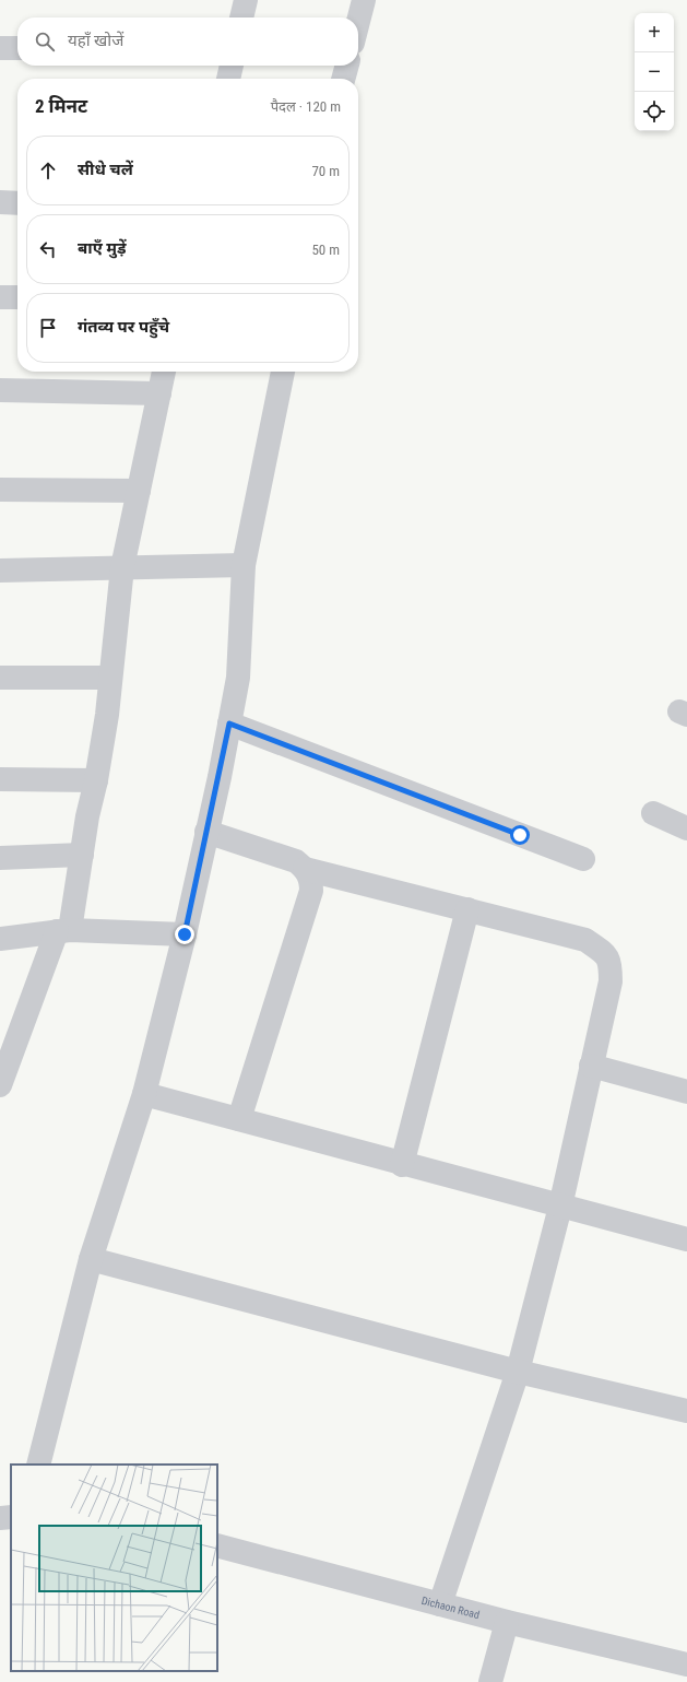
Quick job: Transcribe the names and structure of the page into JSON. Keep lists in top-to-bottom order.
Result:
{
  "streets": {
    "street": ["Dichaon Road"]
  },
  "page": {
    "map_buttons": ["+", "−"],
    "search": "यहाँ खोजें",
    "heading": ["2 मिनट", "पैदल · 120 m"],
    "list": [
      ["सीधे चलें", "70 m"],
      ["बाएँ मुड़ें", "50 m"],
      "गंतव्य पर पहुँचे"
    ]
  }
}
